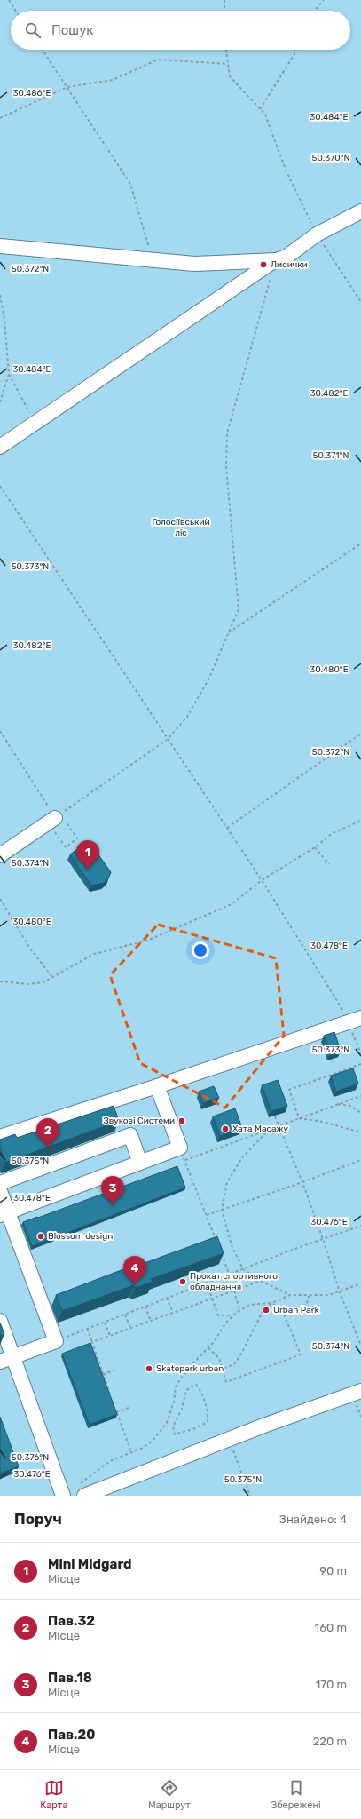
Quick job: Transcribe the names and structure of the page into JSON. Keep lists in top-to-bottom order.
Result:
{
  "parks": ["Голосіївський ліс"],
  "places": [
    "Лисички",
    "Звукові Системи",
    "Хата Масажу",
    "Blossom design",
    "Прокат спортивного обладнання",
    "Urban Park",
    "Skatepark urban"
  ],
  "page": {
    "search": "Пошук",
    "pins": [
      "1",
      "2",
      "3",
      "4"
    ],
    "heading": ["Поруч", "Знайдено: 4"],
    "list": [
      {
        "mark": "1",
        "name": "Mini Midgard",
        "note": "Місце",
        "value": "90 m"
      },
      {
        "mark": "2",
        "name": "Пав.32",
        "note": "Місце",
        "value": "160 m"
      },
      {
        "mark": "3",
        "name": "Пав.18",
        "note": "Місце",
        "value": "170 m"
      },
      {
        "mark": "4",
        "name": "Пав.20",
        "note": "Місце",
        "value": "220 m"
      }
    ],
    "nav": ["Карта", "Маршрут", "Збережені"]
  },
  "coordinates": [
    "30.486°E",
    "30.484°E",
    "50.370°N",
    "50.372°N",
    "30.482°E",
    "50.371°N",
    "50.373°N",
    "30.480°E",
    "50.374°N",
    "30.478°E",
    "50.375°N",
    "30.476°E",
    "50.376°N"
  ]
}
